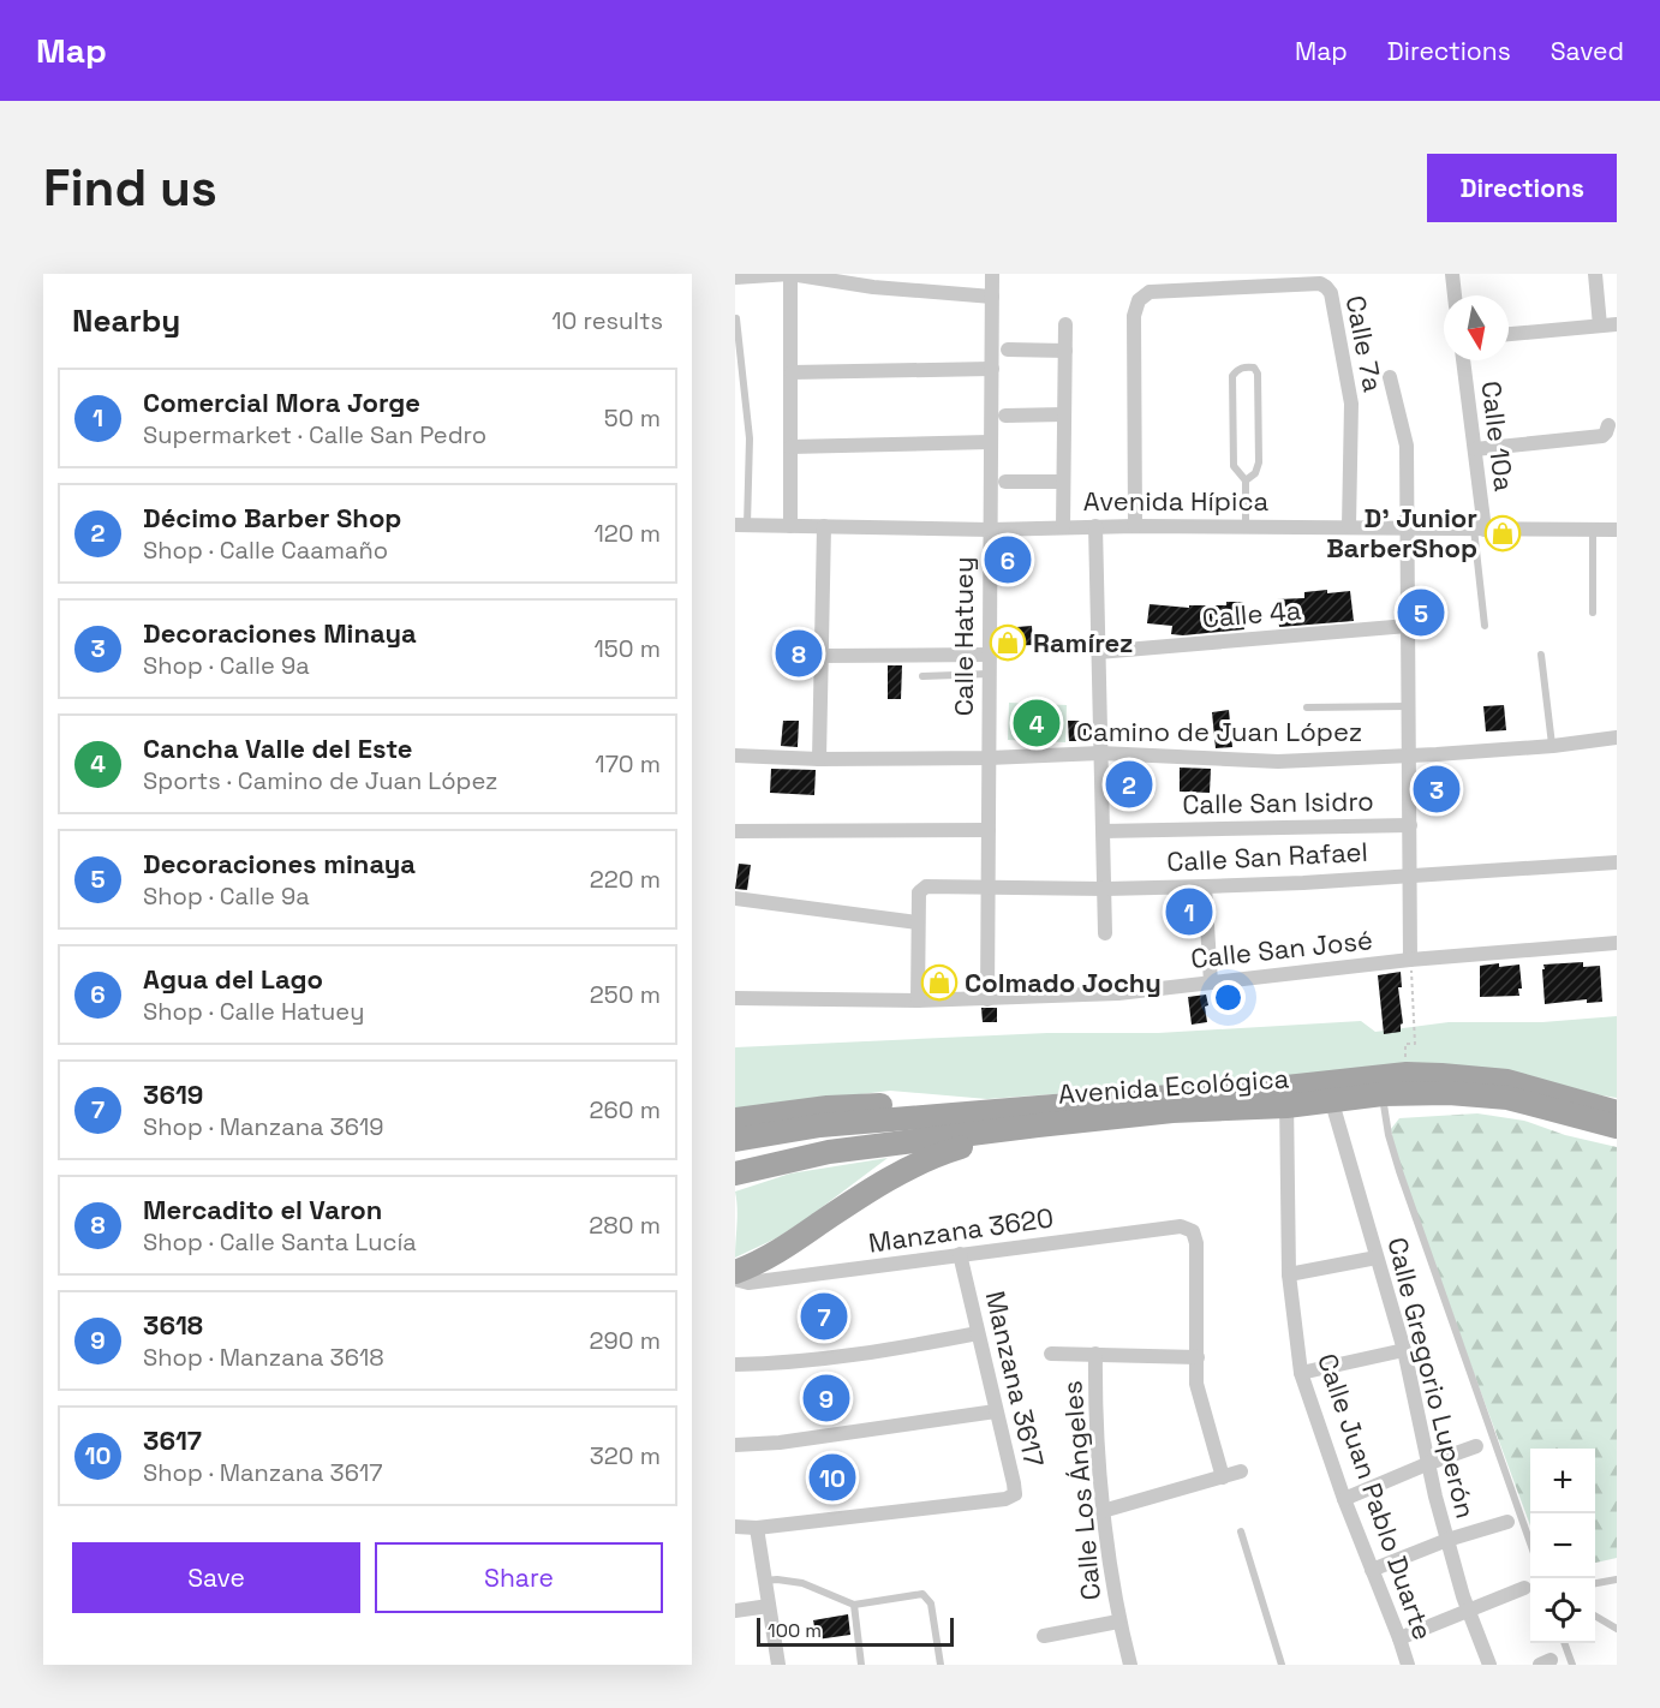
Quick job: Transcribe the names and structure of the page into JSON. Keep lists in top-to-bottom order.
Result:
{
  "streets": {
    "main road": ["Avenida Ecológica"],
    "street": [
      "Calle 7a",
      "Calle 10a",
      "Avenida Hípica",
      "Calle 4a",
      "Calle Hatuey",
      "Camino de Juan López",
      "Calle San Isidro",
      "Calle San Rafael",
      "Calle San José",
      "Manzana 3620",
      "Calle Gregorio Luperón",
      "Manzana 3617",
      "Calle Los Ángeles",
      "Calle Juan Pablo Duarte"
    ]
  },
  "crossings": [
    ["Calle 7a", "Avenida Hípica"],
    ["Calle 10a", "Avenida Hípica"],
    ["Avenida Hípica", "Calle Hatuey"],
    ["Calle Hatuey", "Camino de Juan López"],
    ["Calle Hatuey", "Calle San Rafael"],
    ["Calle Hatuey", "Calle San José"],
    ["Avenida Ecológica", "Calle Gregorio Luperón"],
    ["Avenida Ecológica", "Calle Juan Pablo Duarte"],
    ["Manzana 3620", "Manzana 3617"]
  ],
  "places": {
    "shop": ["D' Junior BarberShop", "Ramírez", "Colmado Jochy"]
  },
  "scale_bar": "100 m",
  "north": "bottom",
  "page": {
    "header": "Map",
    "nav": ["Map", "Directions", "Saved"],
    "buttons": [
      "Directions",
      ["Save", "Share"]
    ],
    "title": "Find us",
    "heading": ["Nearby", "10 results"],
    "list": [
      {
        "mark": "1",
        "name": "Comercial Mora Jorge",
        "note": "Supermarket · Calle San Pedro",
        "value": "50 m"
      },
      {
        "mark": "2",
        "name": "Décimo Barber Shop",
        "note": "Shop · Calle Caamaño",
        "value": "120 m"
      },
      {
        "mark": "3",
        "name": "Decoraciones Minaya",
        "note": "Shop · Calle 9a",
        "value": "150 m"
      },
      {
        "mark": "4",
        "name": "Cancha Valle del Este",
        "note": "Sports · Camino de Juan López",
        "value": "170 m"
      },
      {
        "mark": "5",
        "name": "Decoraciones minaya",
        "note": "Shop · Calle 9a",
        "value": "220 m"
      },
      {
        "mark": "6",
        "name": "Agua del Lago",
        "note": "Shop · Calle Hatuey",
        "value": "250 m"
      },
      {
        "mark": "7",
        "name": "3619",
        "note": "Shop · Manzana 3619",
        "value": "260 m"
      },
      {
        "mark": "8",
        "name": "Mercadito el Varon",
        "note": "Shop · Calle Santa Lucía",
        "value": "280 m"
      },
      {
        "mark": "9",
        "name": "3618",
        "note": "Shop · Manzana 3618",
        "value": "290 m"
      },
      {
        "mark": "10",
        "name": "3617",
        "note": "Shop · Manzana 3617",
        "value": "320 m"
      }
    ],
    "pins": [
      "6",
      "5",
      "8",
      "4",
      "2",
      "3",
      "1",
      "7",
      "9",
      "10"
    ],
    "map_buttons": ["+", "−"],
    "scale": "100 m"
  }
}
